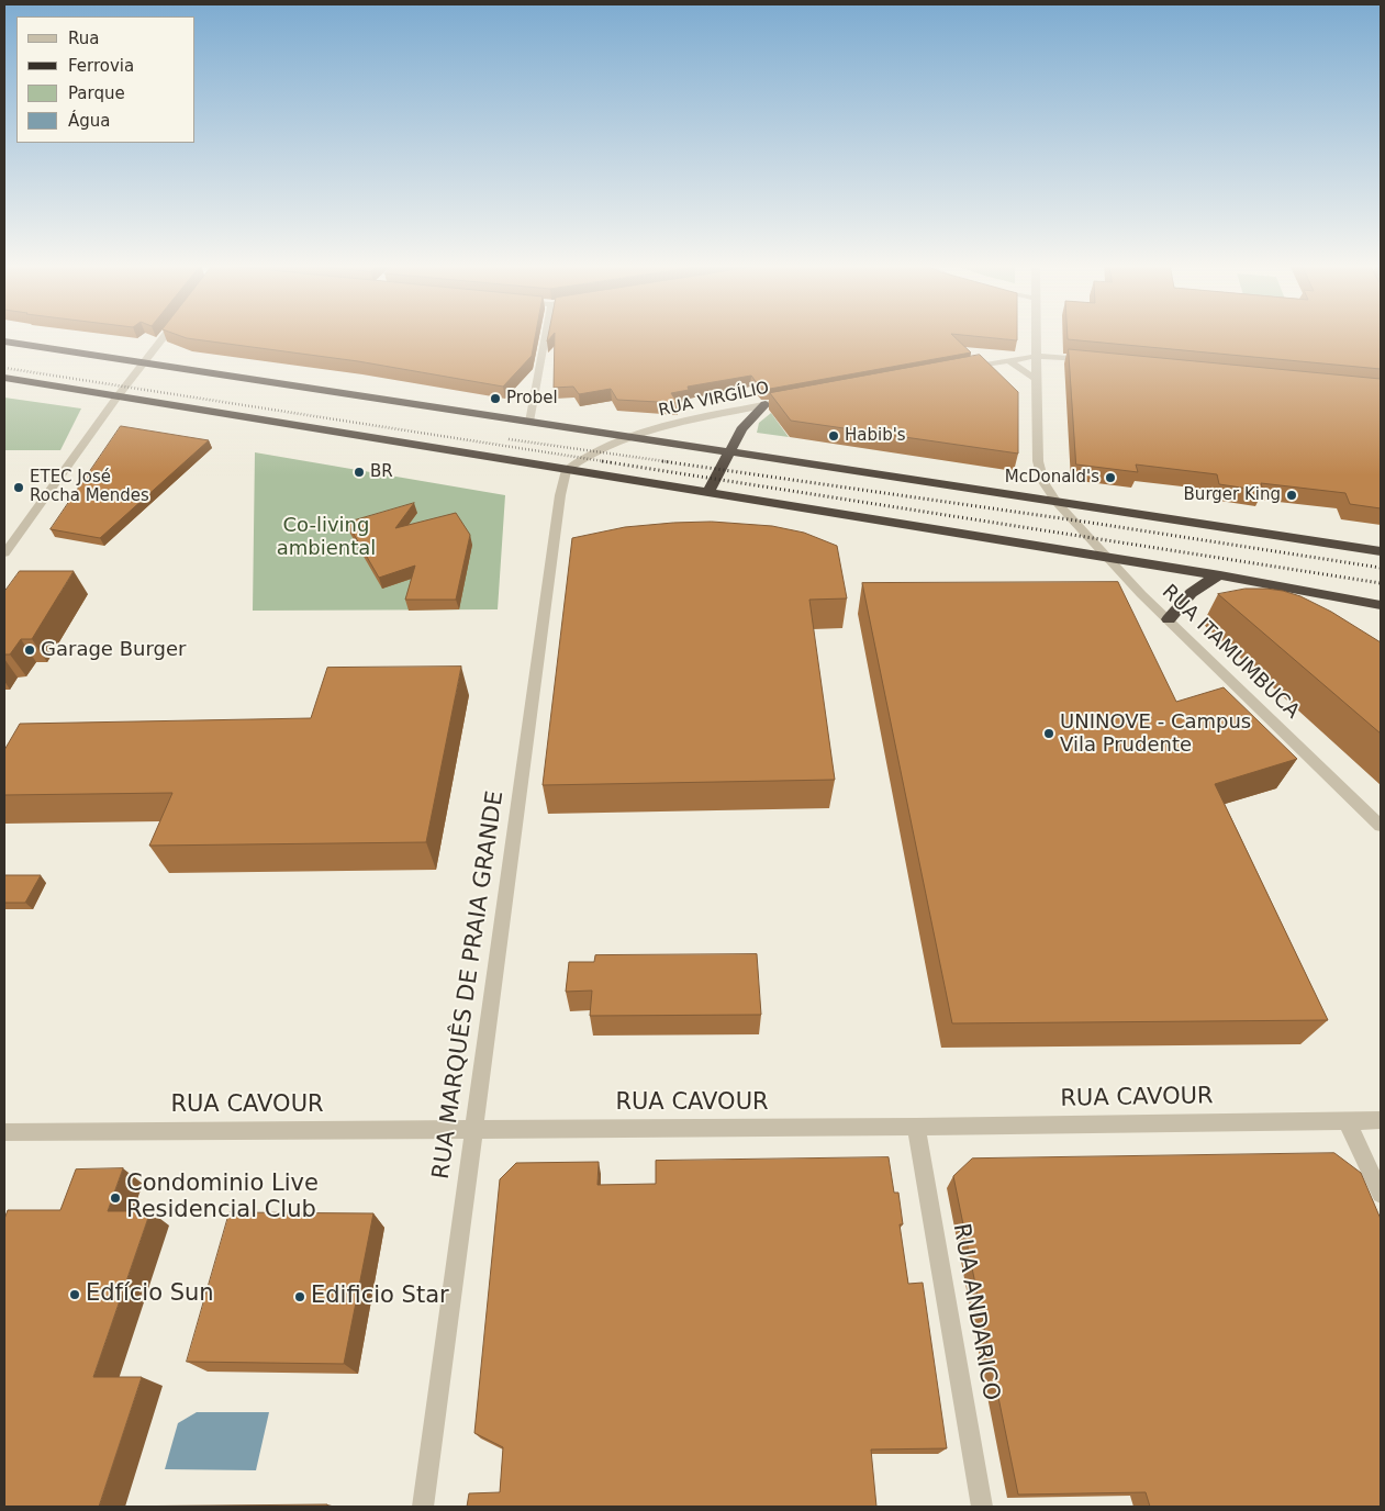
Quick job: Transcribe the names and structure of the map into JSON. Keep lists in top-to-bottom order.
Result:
{
  "streets": {
    "street": [
      "RUA VIRGÍLIO",
      "RUA ITAMUMBUCA",
      "RUA MARQUÊS DE PRAIA GRANDE",
      "RUA CAVOUR",
      "RUA ANDARICO"
    ]
  },
  "crossings": [
    ["RUA VIRGÍLIO", "RUA MARQUÊS DE PRAIA GRANDE"],
    ["RUA MARQUÊS DE PRAIA GRANDE", "RUA CAVOUR"],
    ["RUA CAVOUR", "RUA ANDARICO"]
  ],
  "parks": ["Co-living ambiental"],
  "places": [
    "Probel",
    "Habib's",
    "BR",
    "McDonald's",
    "ETEC José Rocha Mendes",
    "Burger King",
    "Garage Burger",
    "UNINOVE - Campus Vila Prudente",
    "Condominio Live Residencial Club",
    "Edfício Sun",
    "Edificio Star"
  ],
  "legend": [
    "Rua",
    "Ferrovia",
    "Parque",
    "Água"
  ]
}
